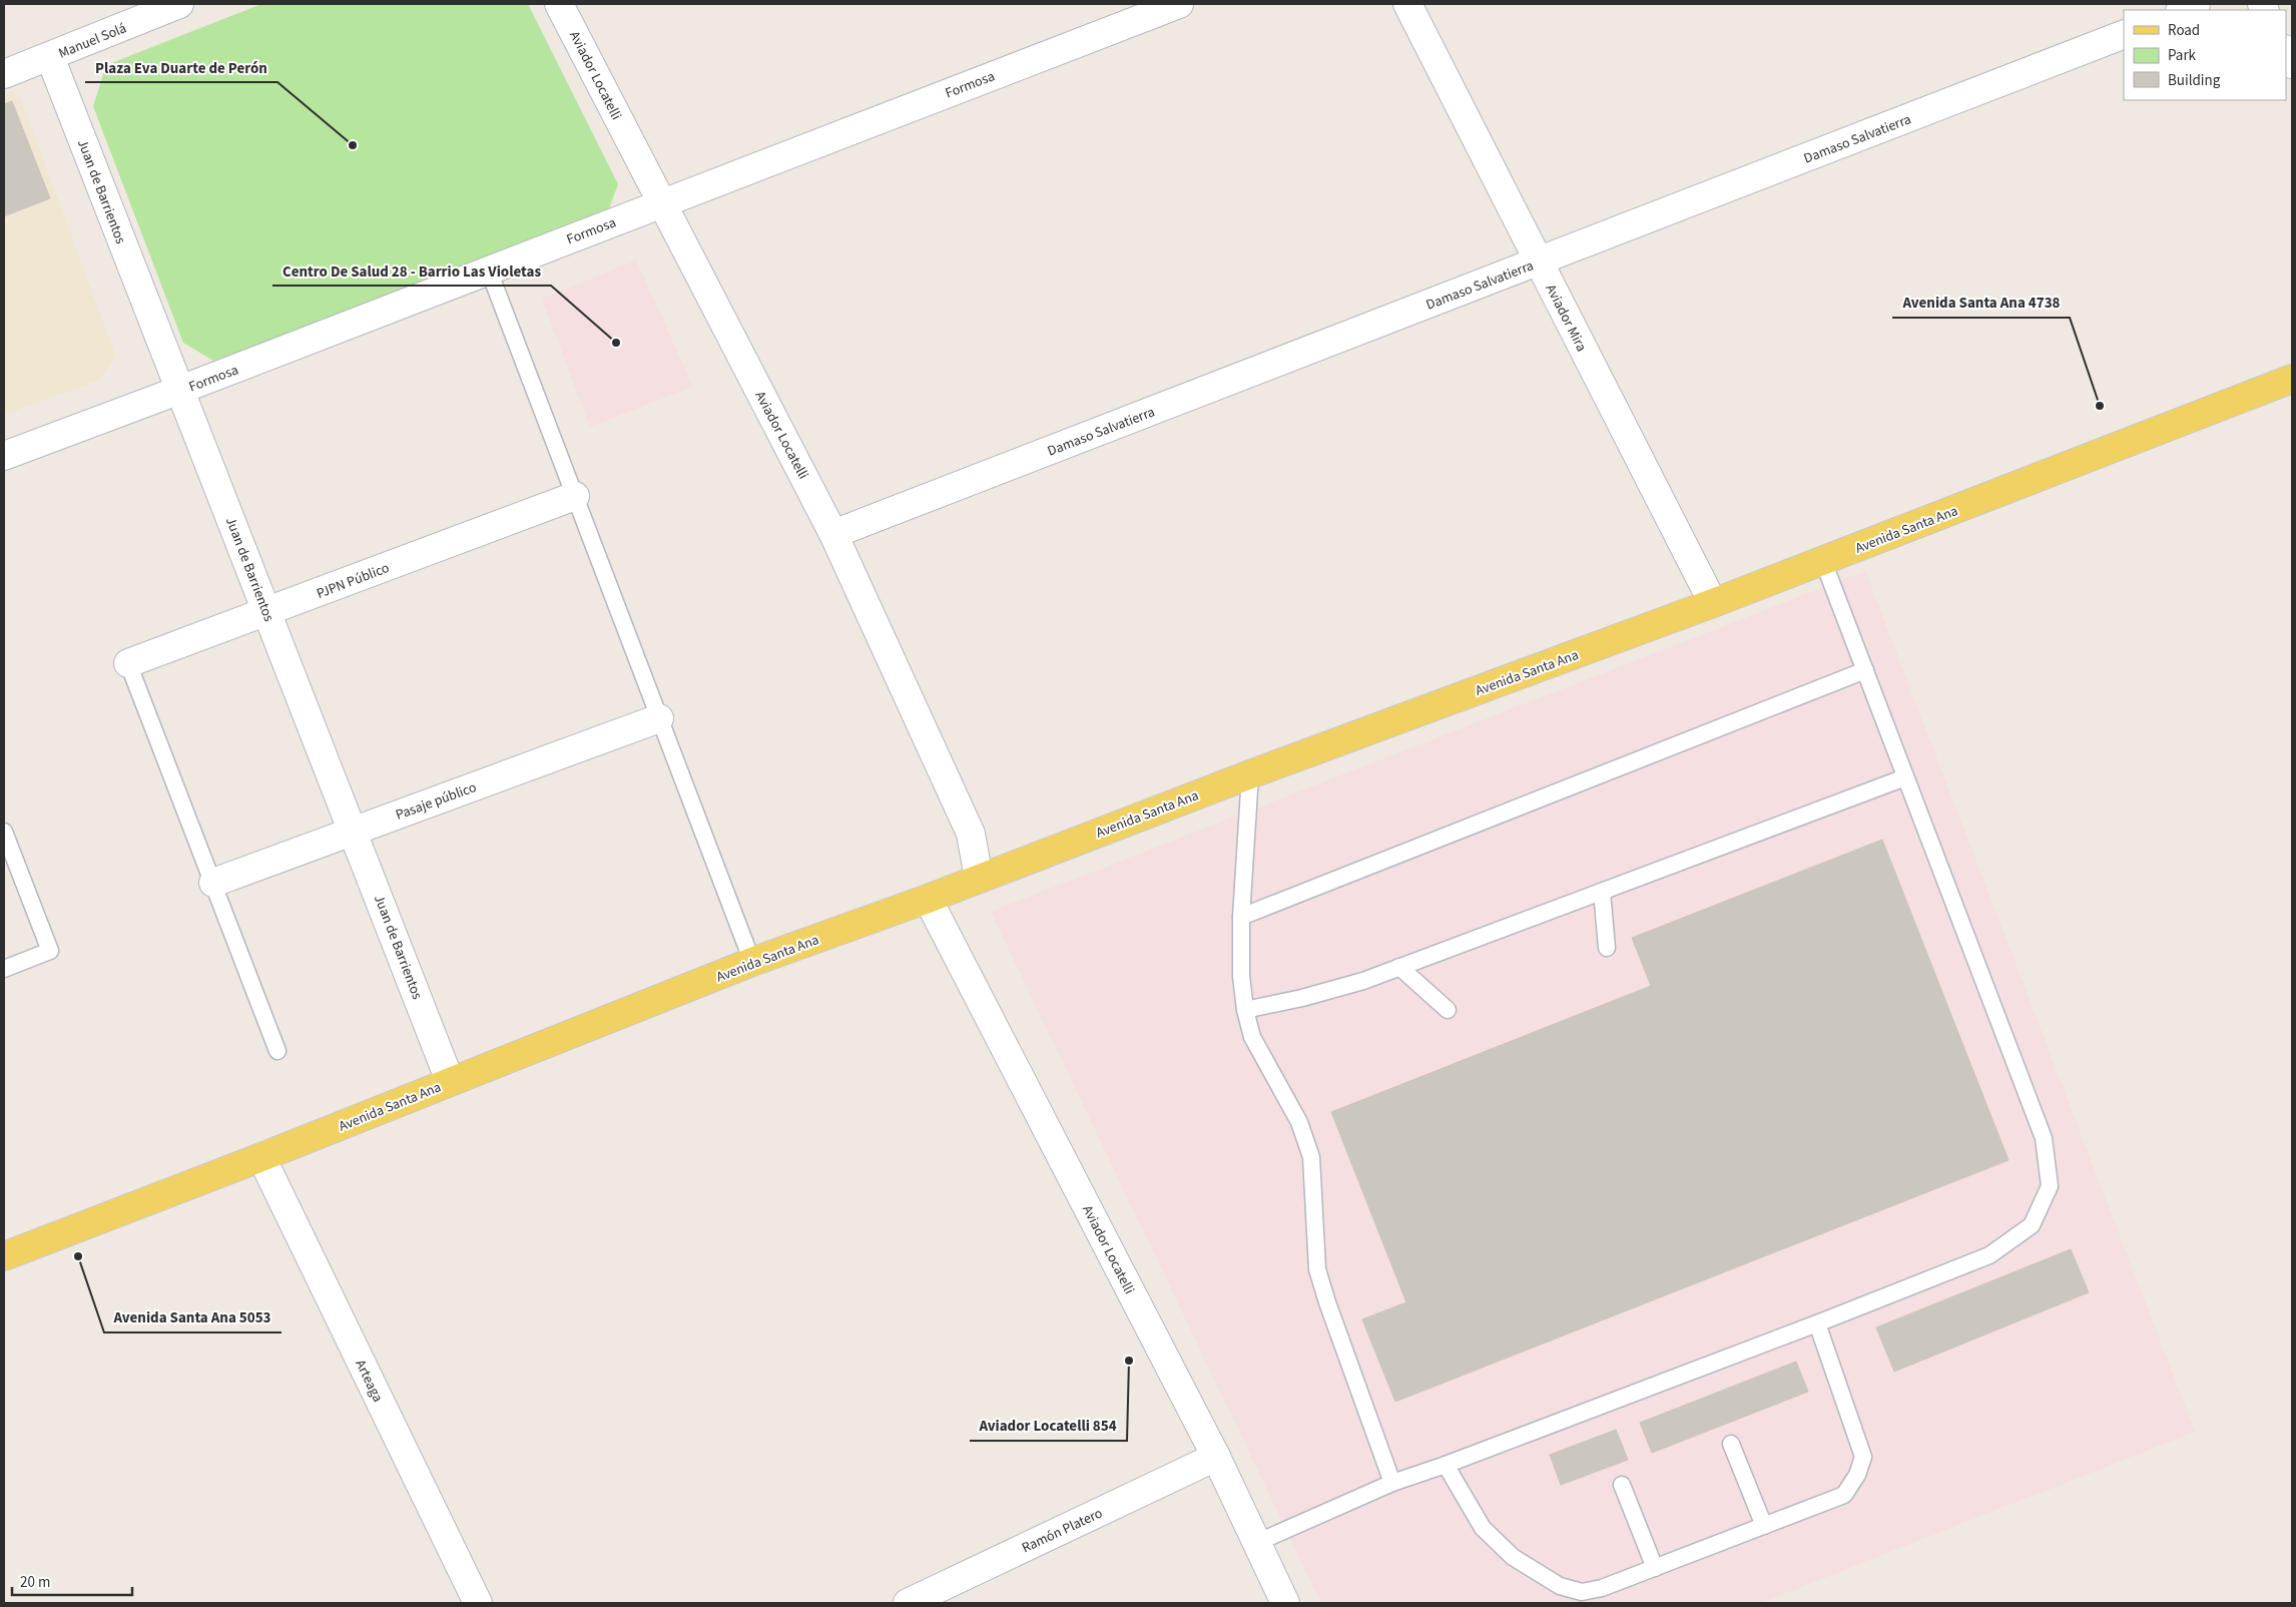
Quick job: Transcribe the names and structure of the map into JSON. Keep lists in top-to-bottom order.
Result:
{
  "streets": {
    "main road": ["Avenida Santa Ana"],
    "street": [
      "Manuel Solá",
      "Aviador Locatelli",
      "Formosa",
      "Damaso Salvatierra",
      "Juan de Barrientos",
      "Aviador Mira",
      "PJPN Público",
      "Pasaje público",
      "Arteaga",
      "Ramón Platero"
    ]
  },
  "crossings": [
    ["Manuel Solá", "Juan de Barrientos"],
    ["Aviador Locatelli", "Formosa"],
    ["Aviador Locatelli", "Damaso Salvatierra"],
    ["Aviador Locatelli", "Avenida Santa Ana"],
    ["Aviador Locatelli", "Ramón Platero"],
    ["Formosa", "Juan de Barrientos"],
    ["Damaso Salvatierra", "Aviador Mira"],
    ["Juan de Barrientos", "Avenida Santa Ana"],
    ["Juan de Barrientos", "PJPN Público"],
    ["Juan de Barrientos", "Pasaje público"],
    ["Aviador Mira", "Avenida Santa Ana"],
    ["Avenida Santa Ana", "Arteaga"]
  ],
  "places": [
    "Plaza Eva Duarte de Perón",
    "Centro De Salud 28 - Barrio Las Violetas",
    "Avenida Santa Ana 4738",
    "Avenida Santa Ana 5053",
    "Aviador Locatelli 854"
  ],
  "legend": ["Road", "Park", "Building"],
  "scale_bar": "20 m"
}
